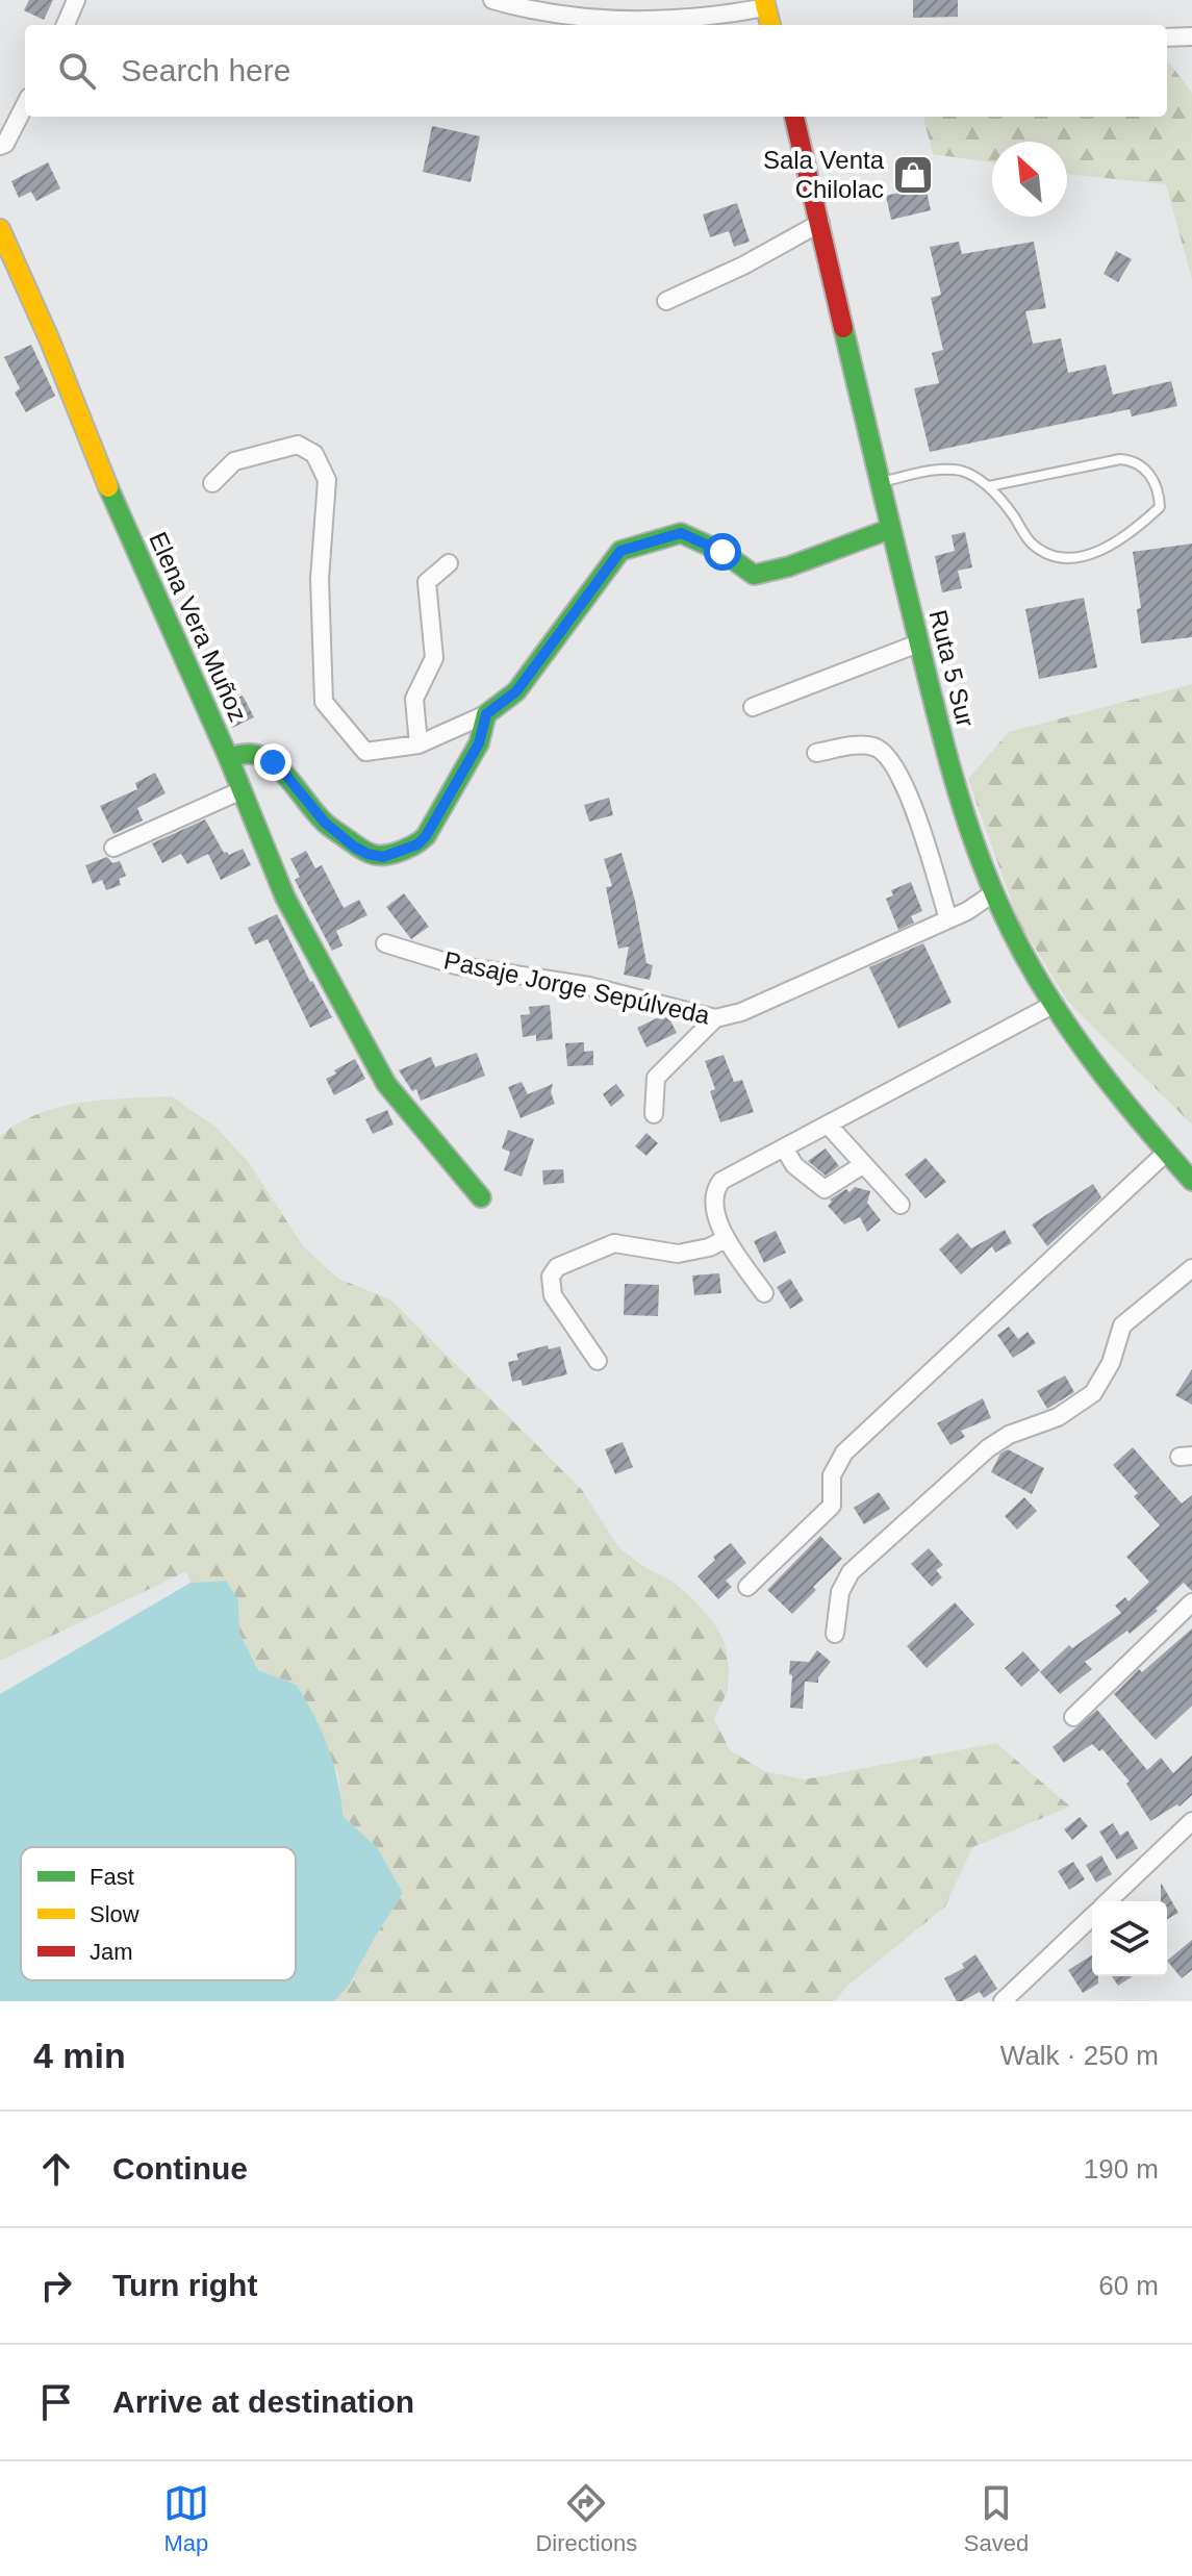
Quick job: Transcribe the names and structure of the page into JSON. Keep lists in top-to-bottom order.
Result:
{
  "streets": {
    "main road": ["Elena Vera Muñoz", "Ruta 5 Sur"],
    "street": ["Pasaje Jorge Sepúlveda"]
  },
  "crossings": [
    ["Ruta 5 Sur", "Pasaje Jorge Sepúlveda"]
  ],
  "places": {
    "shop": ["Sala Venta Chilolac"]
  },
  "legend": ["Fast", "Slow", "Jam"],
  "north": "top left",
  "page": {
    "search": "Search here",
    "heading": ["4 min", "Walk · 250 m"],
    "list": [
      ["Continue", "190 m"],
      ["Turn right", "60 m"],
      "Arrive at destination"
    ],
    "nav": ["Map", "Directions", "Saved"]
  }
}
